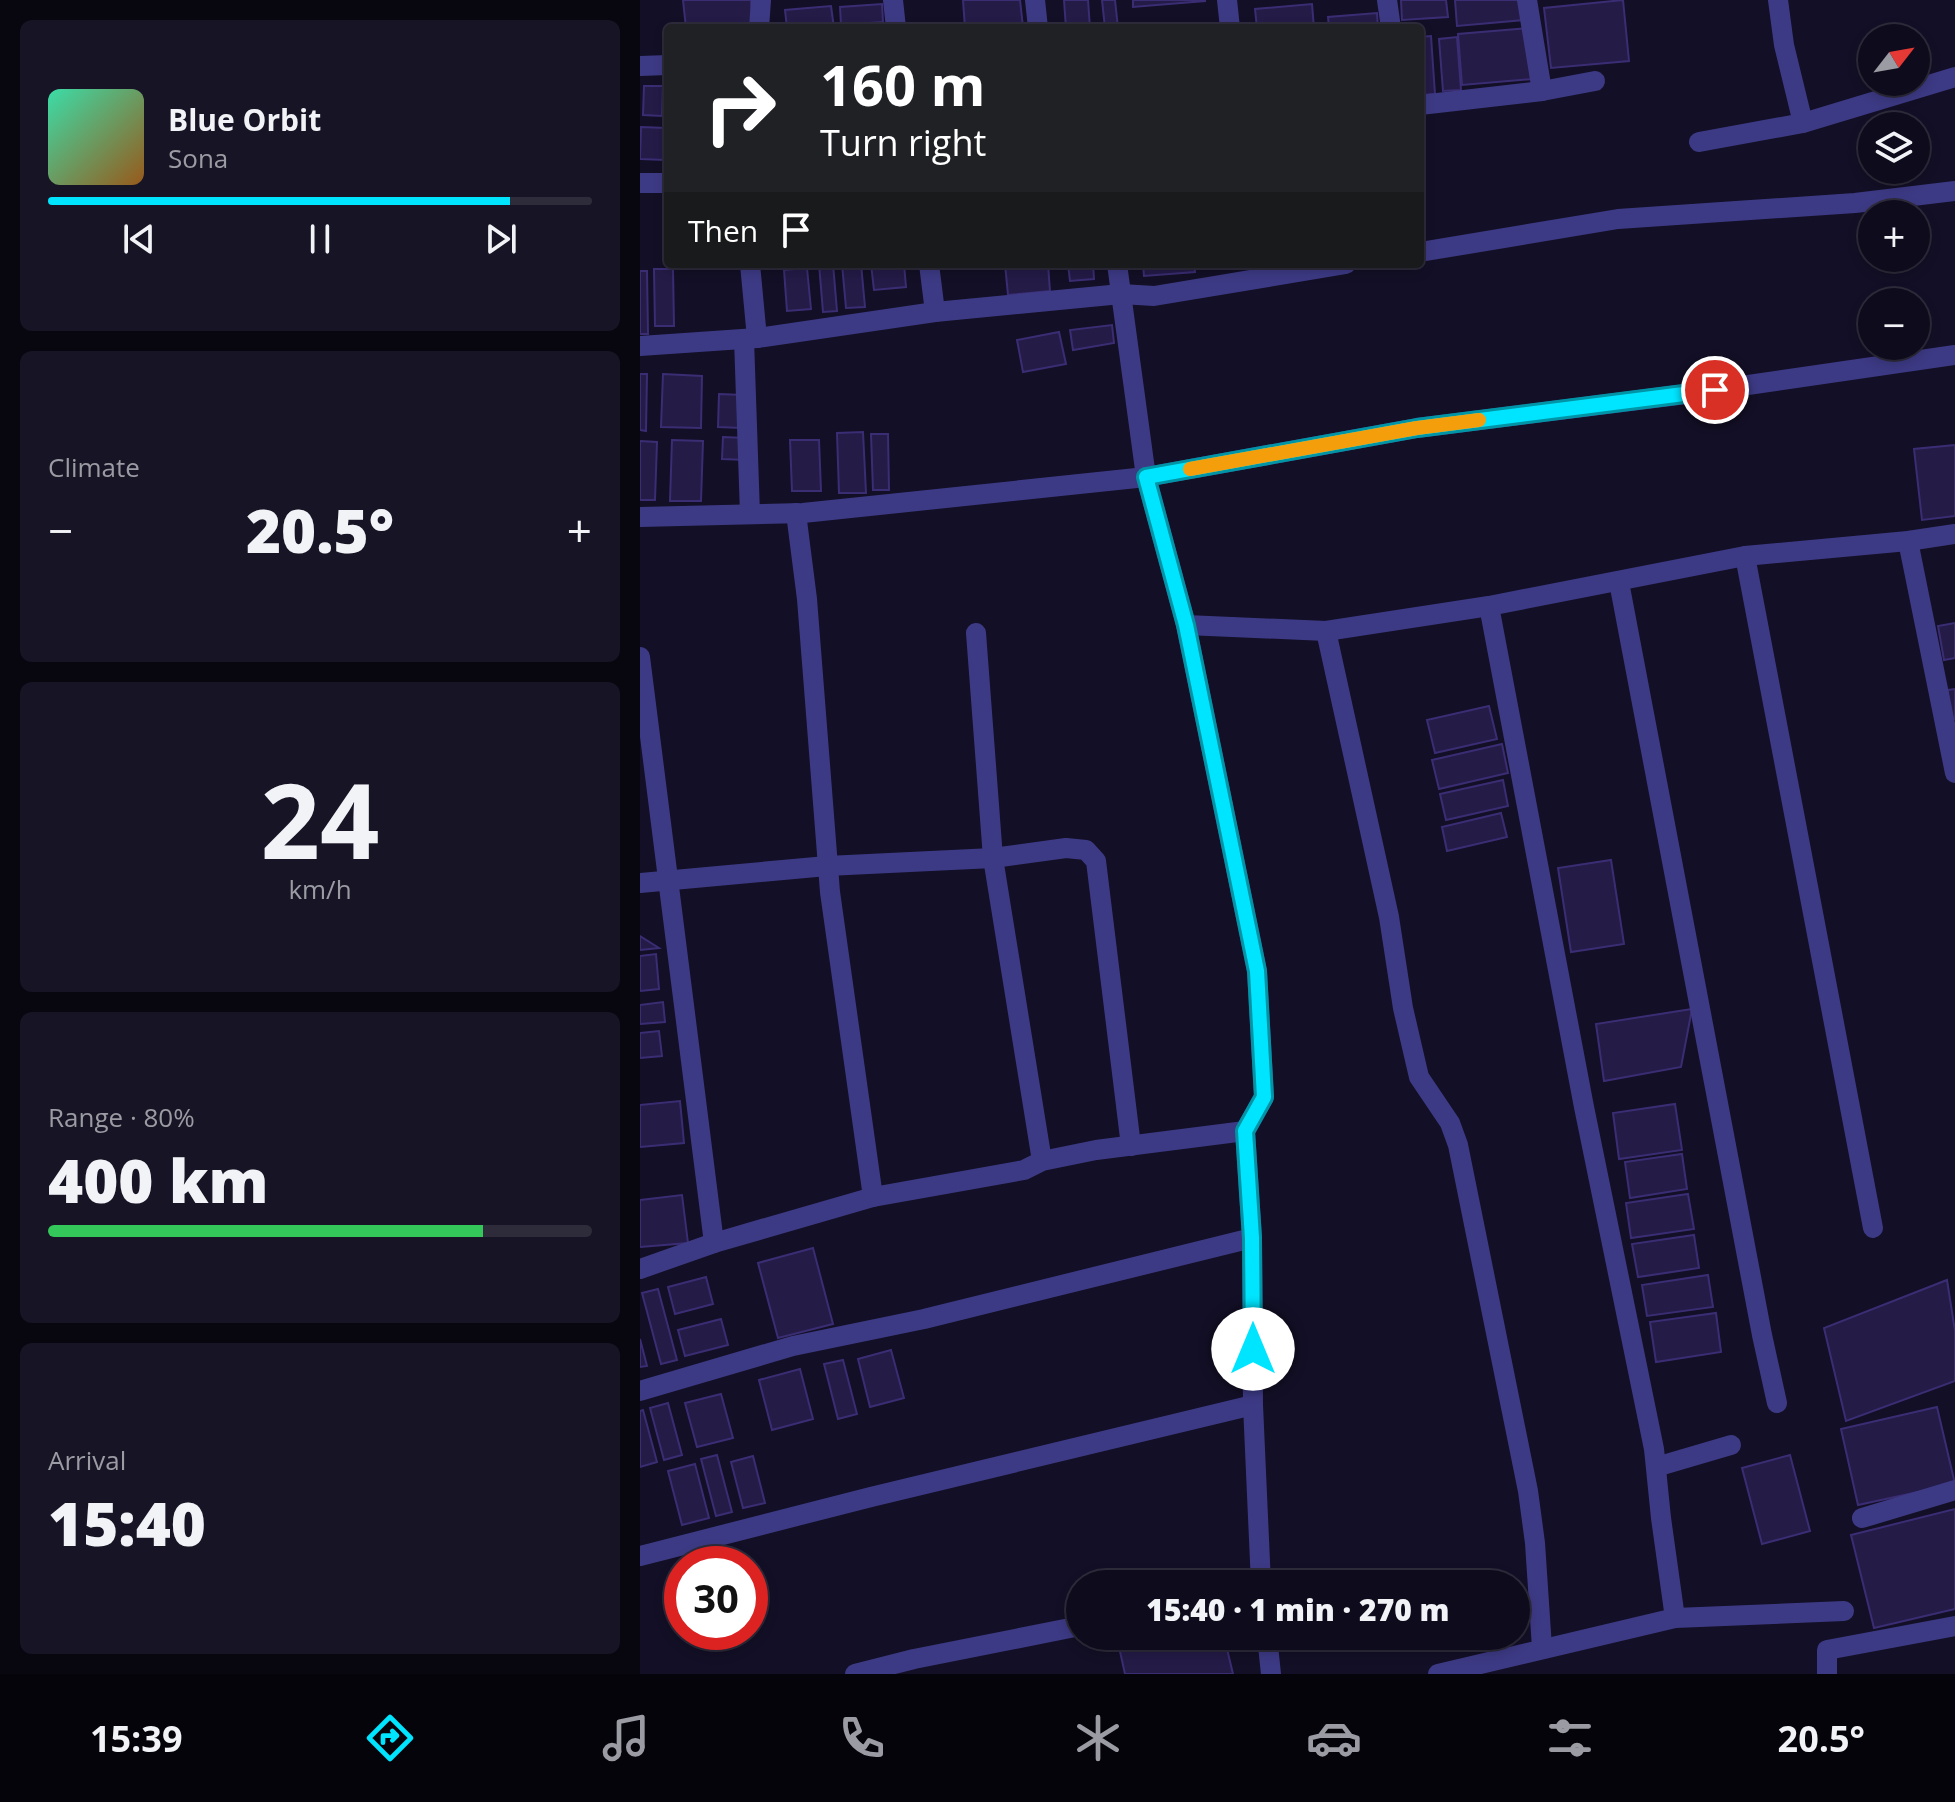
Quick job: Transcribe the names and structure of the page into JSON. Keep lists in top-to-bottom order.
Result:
{
  "north": "top right",
  "page": {
    "map_buttons": ["+", "−"],
    "turn": ["160 m", "Turn right"],
    "song": ["Blue Orbit", "Sona"],
    "then": "Then",
    "tile": [
      "Climate",
      ["24", "km/h"],
      ["Range · 80%", "400 km"],
      ["Arrival", "15:40"]
    ],
    "heat": ["−", "20.5°", "+"],
    "limit": "30",
    "trip": "15:40 · 1 min · 270 m",
    "tabs": ["15:39", "20.5°"]
  }
}
